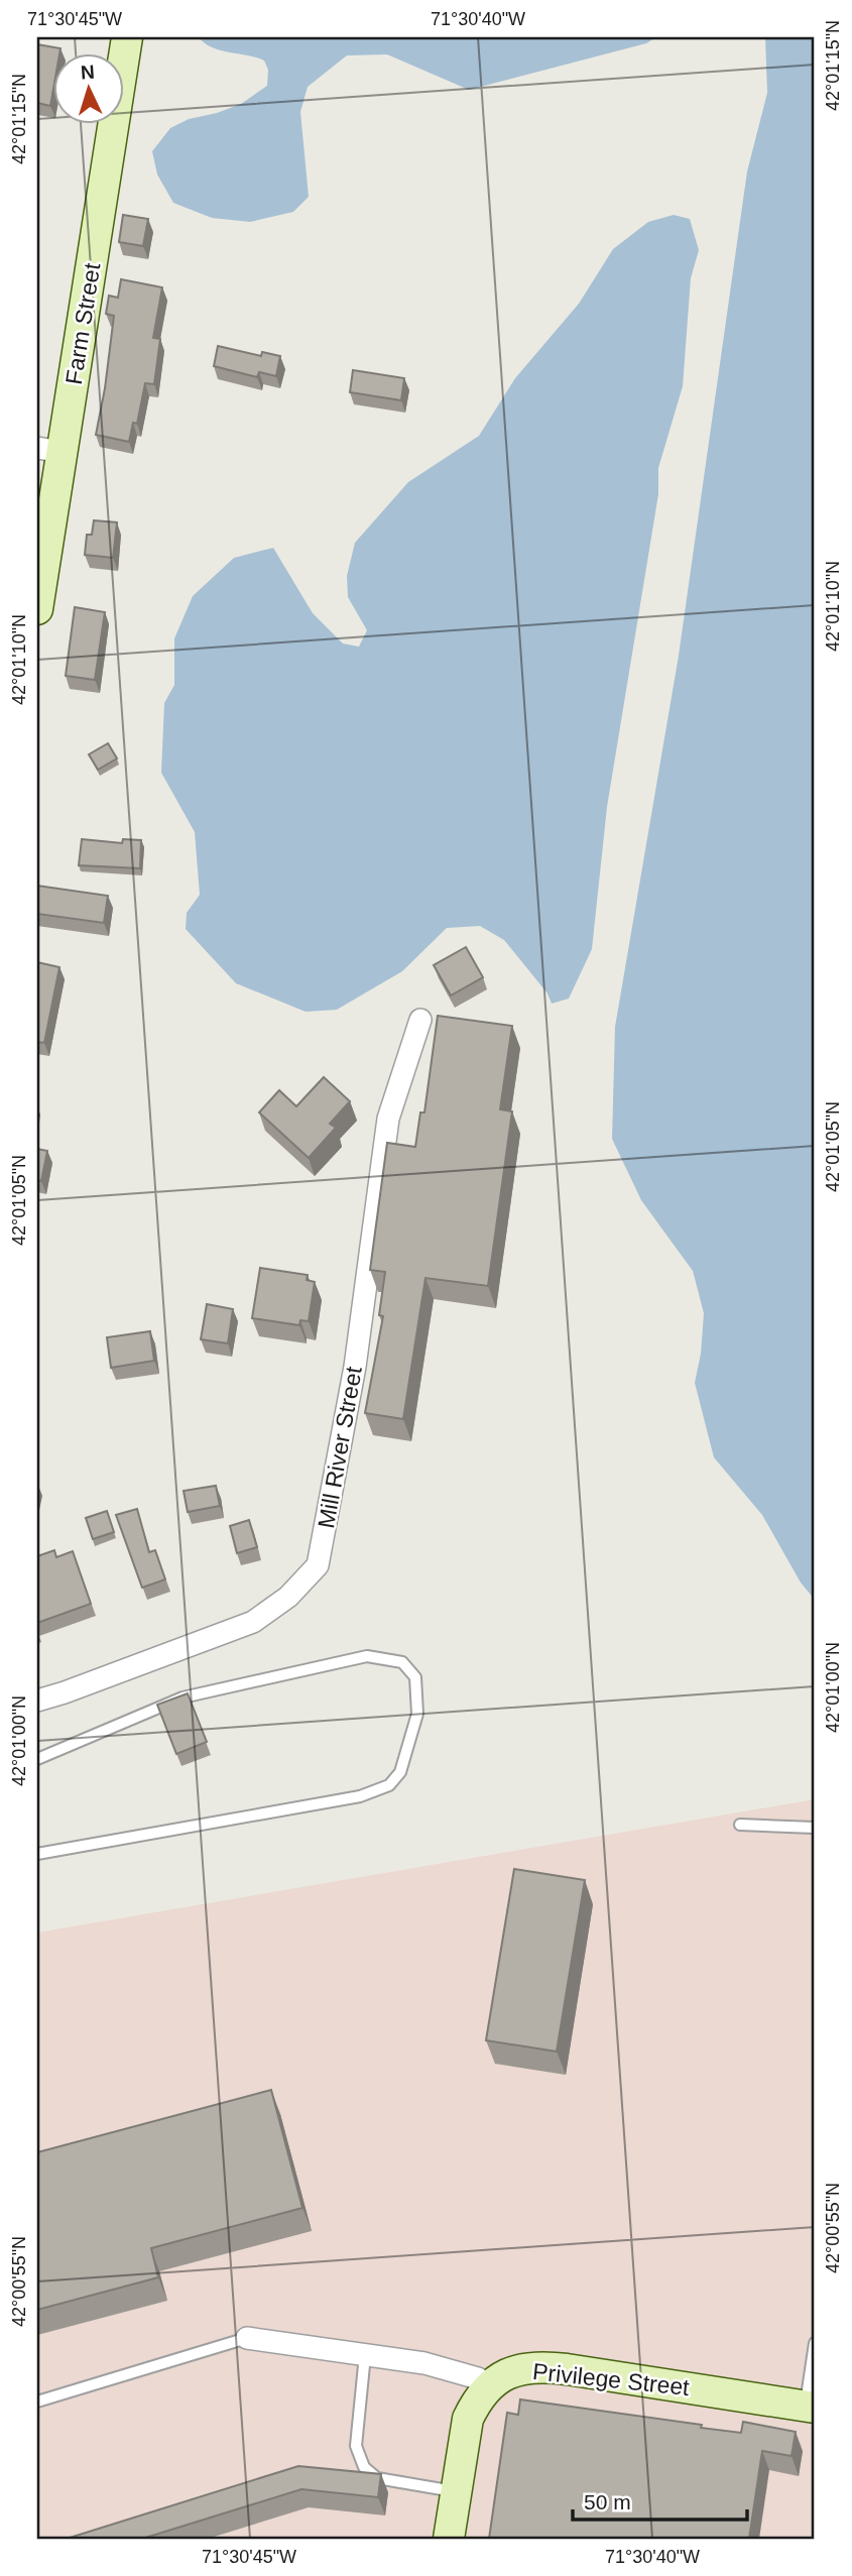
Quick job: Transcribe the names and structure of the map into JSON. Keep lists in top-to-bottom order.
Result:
{
  "streets": {
    "street": ["Farm Street", "Mill River Street", "Privilege Street"]
  },
  "scale_bar": "50 m",
  "north": "top",
  "coordinates": [
    "71°30'45\"W",
    "71°30'40\"W",
    "42°01'15\"N",
    "42°01'10\"N",
    "42°01'05\"N",
    "42°01'00\"N",
    "42°00'55\"N"
  ]
}
